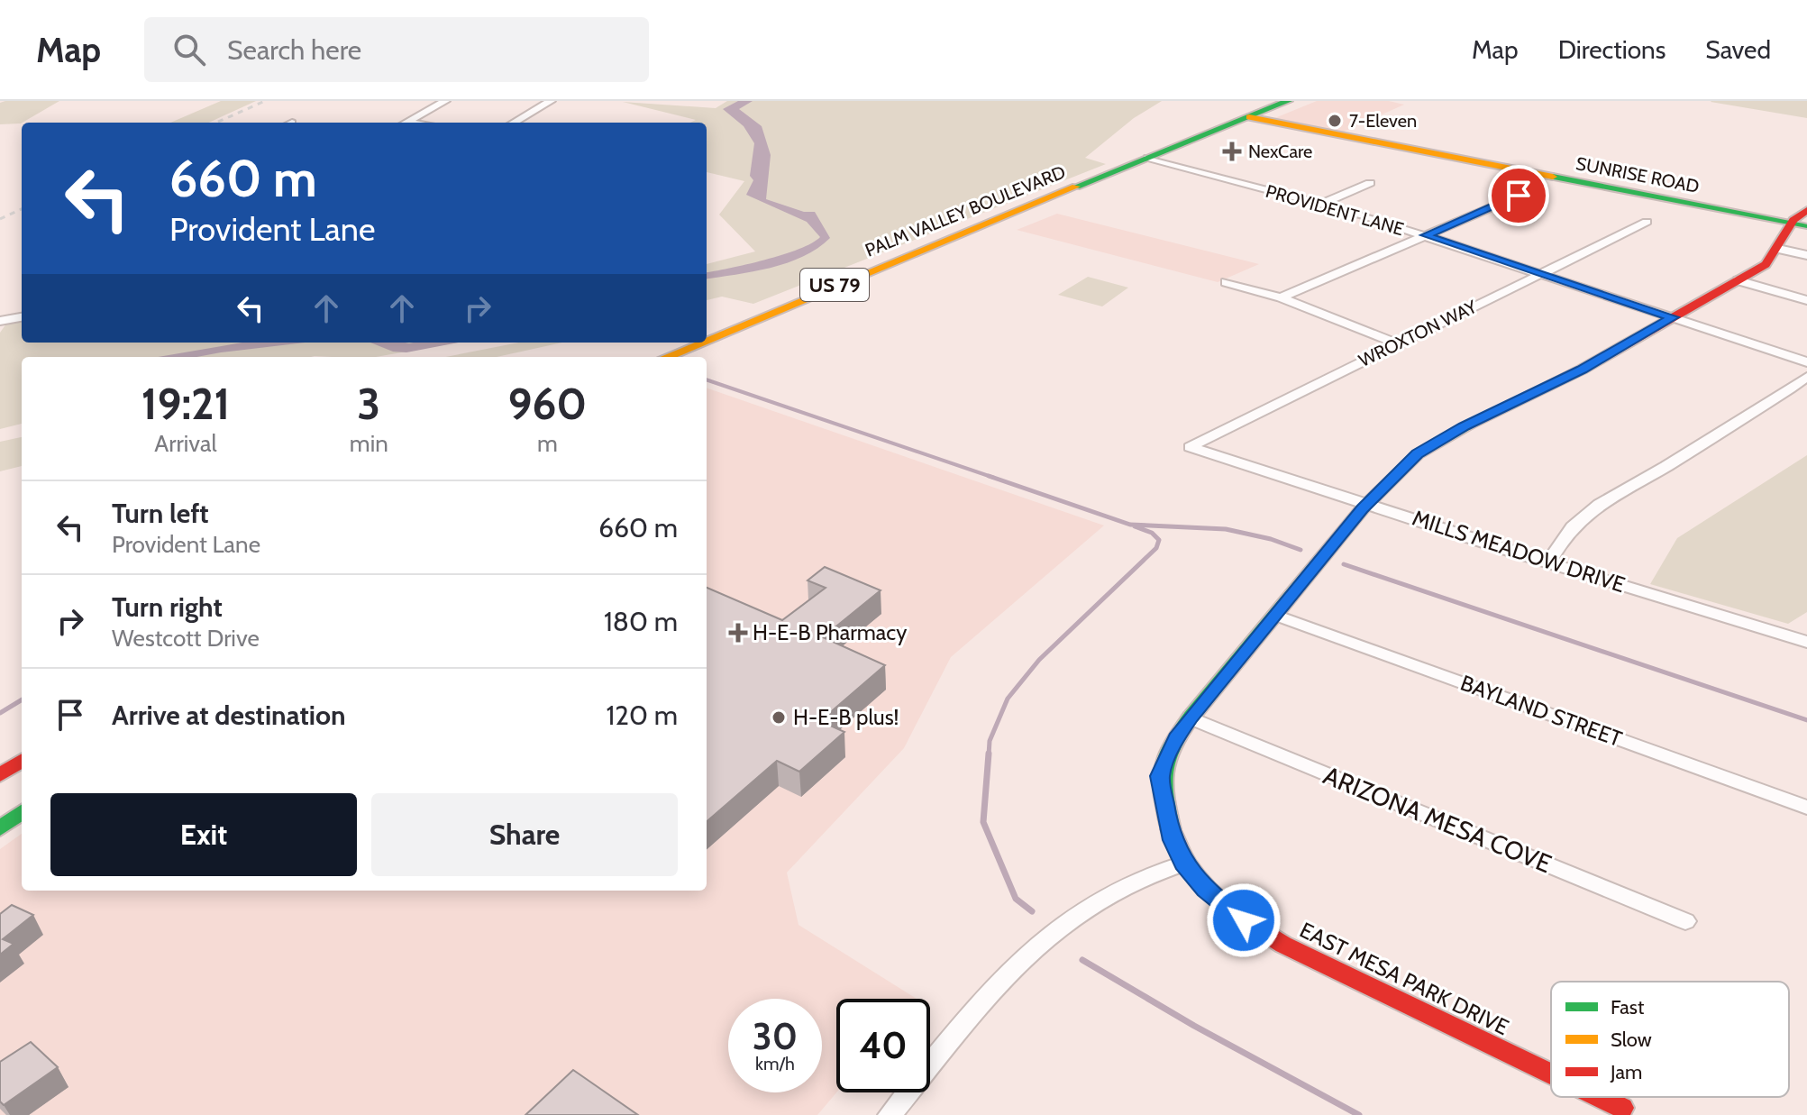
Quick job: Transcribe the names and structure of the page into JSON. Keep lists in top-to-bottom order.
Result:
{
  "streets": {
    "main road": [
      "SUNRISE ROAD",
      "PALM VALLEY BOULEVARD",
      "US 79",
      "EAST MESA PARK DRIVE"
    ],
    "street": [
      "PROVIDENT LANE",
      "WROXTON WAY",
      "MILLS MEADOW DRIVE",
      "BAYLAND STREET",
      "ARIZONA MESA COVE"
    ]
  },
  "crossings": [
    ["SUNRISE ROAD", "PALM VALLEY BOULEVARD"],
    ["SUNRISE ROAD", "EAST MESA PARK DRIVE"],
    ["PROVIDENT LANE", "PALM VALLEY BOULEVARD"],
    ["PROVIDENT LANE", "WROXTON WAY"],
    ["PROVIDENT LANE", "EAST MESA PARK DRIVE"],
    ["WROXTON WAY", "MILLS MEADOW DRIVE"],
    ["MILLS MEADOW DRIVE", "EAST MESA PARK DRIVE"],
    ["BAYLAND STREET", "EAST MESA PARK DRIVE"],
    ["ARIZONA MESA COVE", "EAST MESA PARK DRIVE"]
  ],
  "places": {
    "other": ["7-Eleven", "H-E-B plus!"],
    "health": ["NexCare", "H-E-B Pharmacy"]
  },
  "legend": ["Fast", "Slow", "Jam"],
  "page": {
    "header": "Map",
    "search": "Search here",
    "nav": ["Map", "Directions", "Saved"],
    "turn": ["660 m", "Provident Lane"],
    "eta": [
      "19:21",
      "Arrival",
      "3",
      "min",
      "960",
      "m"
    ],
    "list": [
      {
        "name": "Turn left",
        "note": "Provident Lane",
        "value": "660 m"
      },
      {
        "name": "Turn right",
        "note": "Westcott Drive",
        "value": "180 m"
      },
      {
        "name": "Arrive at destination",
        "value": "120 m"
      }
    ],
    "buttons": ["Exit", "Share"],
    "speed": "30 km/h",
    "limit": "40"
  }
}
